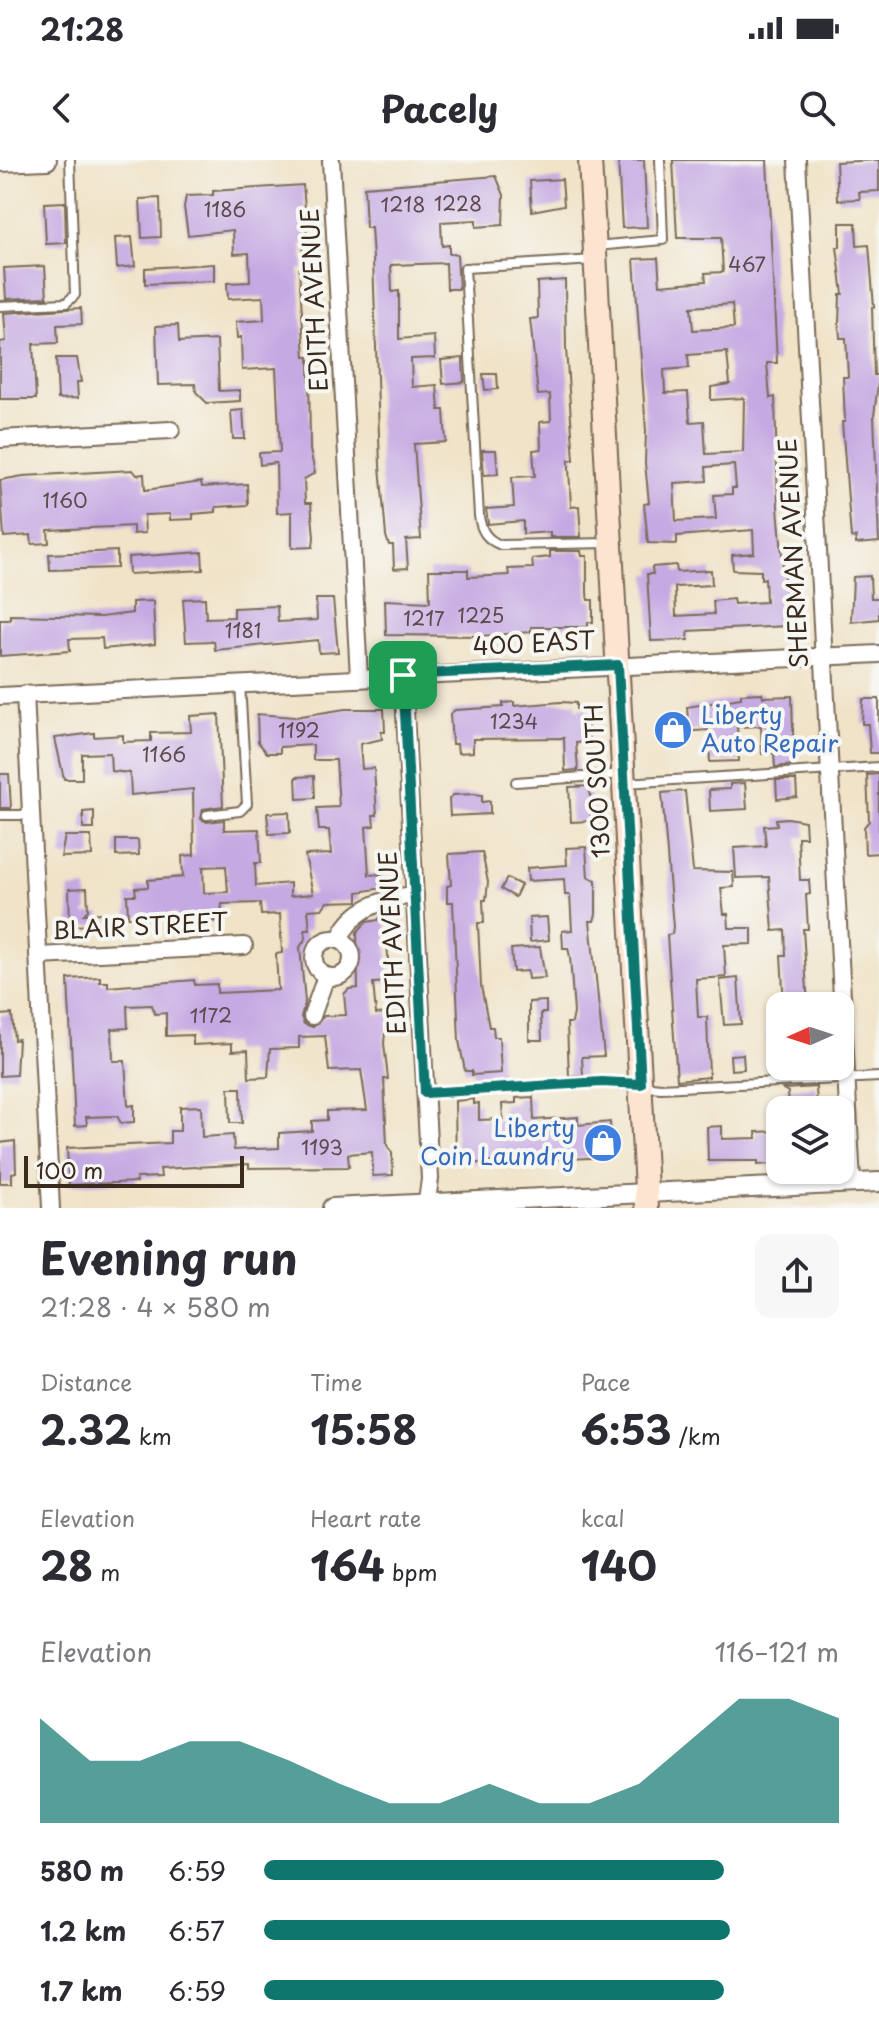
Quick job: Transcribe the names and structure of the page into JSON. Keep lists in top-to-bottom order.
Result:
{
  "streets": {
    "main road": ["1300 SOUTH"],
    "street": [
      "EDITH AVENUE",
      "SHERMAN AVENUE",
      "400 EAST",
      "BLAIR STREET"
    ]
  },
  "crossings": [
    ["EDITH AVENUE", "400 EAST"],
    ["SHERMAN AVENUE", "400 EAST"],
    ["400 EAST", "1300 SOUTH"]
  ],
  "places": {
    "shop": ["Liberty Auto Repair", "Liberty Coin Laundry"]
  },
  "house_numbers": [
    "1228",
    "1218",
    "1186",
    "467",
    "1160",
    "1225",
    "1217",
    "1181",
    "1234",
    "1192",
    "1166",
    "1172",
    "1193"
  ],
  "scale_bar": "100 m",
  "north": "left",
  "page": {
    "status": "21:28",
    "header": "Pacely",
    "scale": "100 m",
    "heading": ["Evening run", "21:28 · 4 × 580 m"],
    "stats": [
      ["Distance", "2.32 km"],
      ["Time", "15:58"],
      ["Pace", "6:53 /km"],
      ["Elevation", "28 m"],
      ["Heart rate", "164 bpm"],
      ["kcal", "140"]
    ],
    "chart": ["Elevation", "116–121 m"],
    "list": [
      {
        "name": "580 m",
        "note": "6:59"
      },
      {
        "name": "1.2 km",
        "note": "6:57"
      },
      {
        "name": "1.7 km",
        "note": "6:59"
      }
    ]
  }
}
